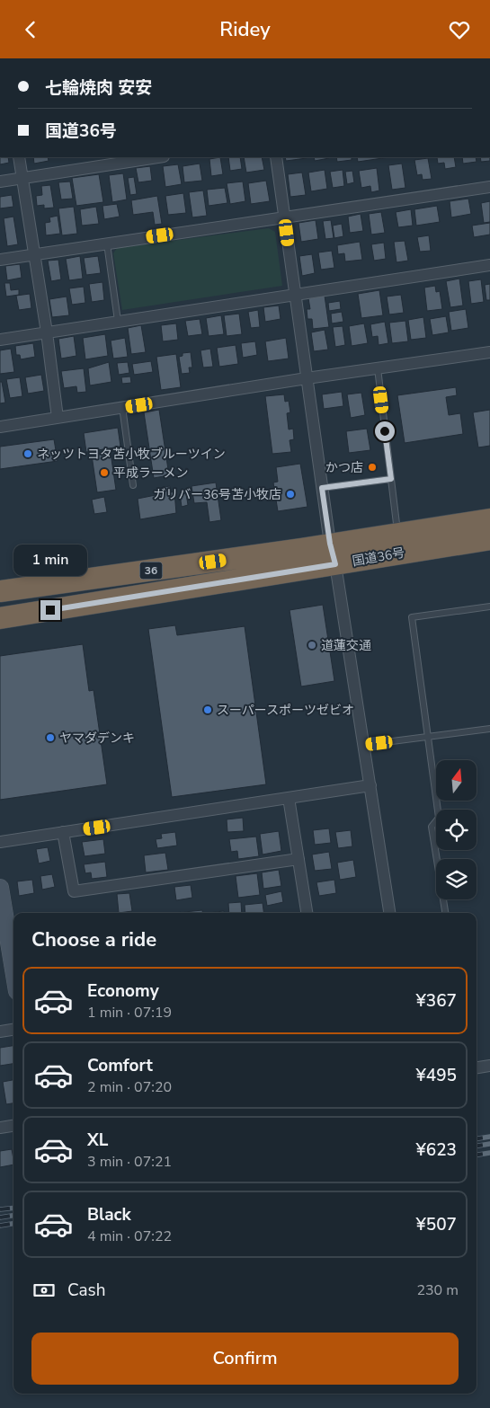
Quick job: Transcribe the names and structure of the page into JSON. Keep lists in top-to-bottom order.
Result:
{
  "streets": {
    "highway": ["国道36号", "36"]
  },
  "places": [
    "ネッツトヨタ苫小牧ブルーツイン",
    "かつ店",
    "平成ラーメン",
    "ガリバー36号苫小牧店",
    "道蓮交通",
    "スーパースポーツゼビオ",
    "ヤマダデンキ"
  ],
  "north": "top",
  "page": {
    "header": "Ridey",
    "banner": ["七輪焼肉 安安", "国道36号"],
    "bubble": "1 min",
    "heading": "Choose a ride",
    "list": [
      {
        "name": "Economy",
        "note": "1 min · 07:19",
        "value": "¥367"
      },
      {
        "name": "Comfort",
        "note": "2 min · 07:20",
        "value": "¥495"
      },
      {
        "name": "XL",
        "note": "3 min · 07:21",
        "value": "¥623"
      },
      {
        "name": "Black",
        "note": "4 min · 07:22",
        "value": "¥507"
      }
    ],
    "pay": ["Cash", "230 m"],
    "buttons": "Confirm"
  }
}
